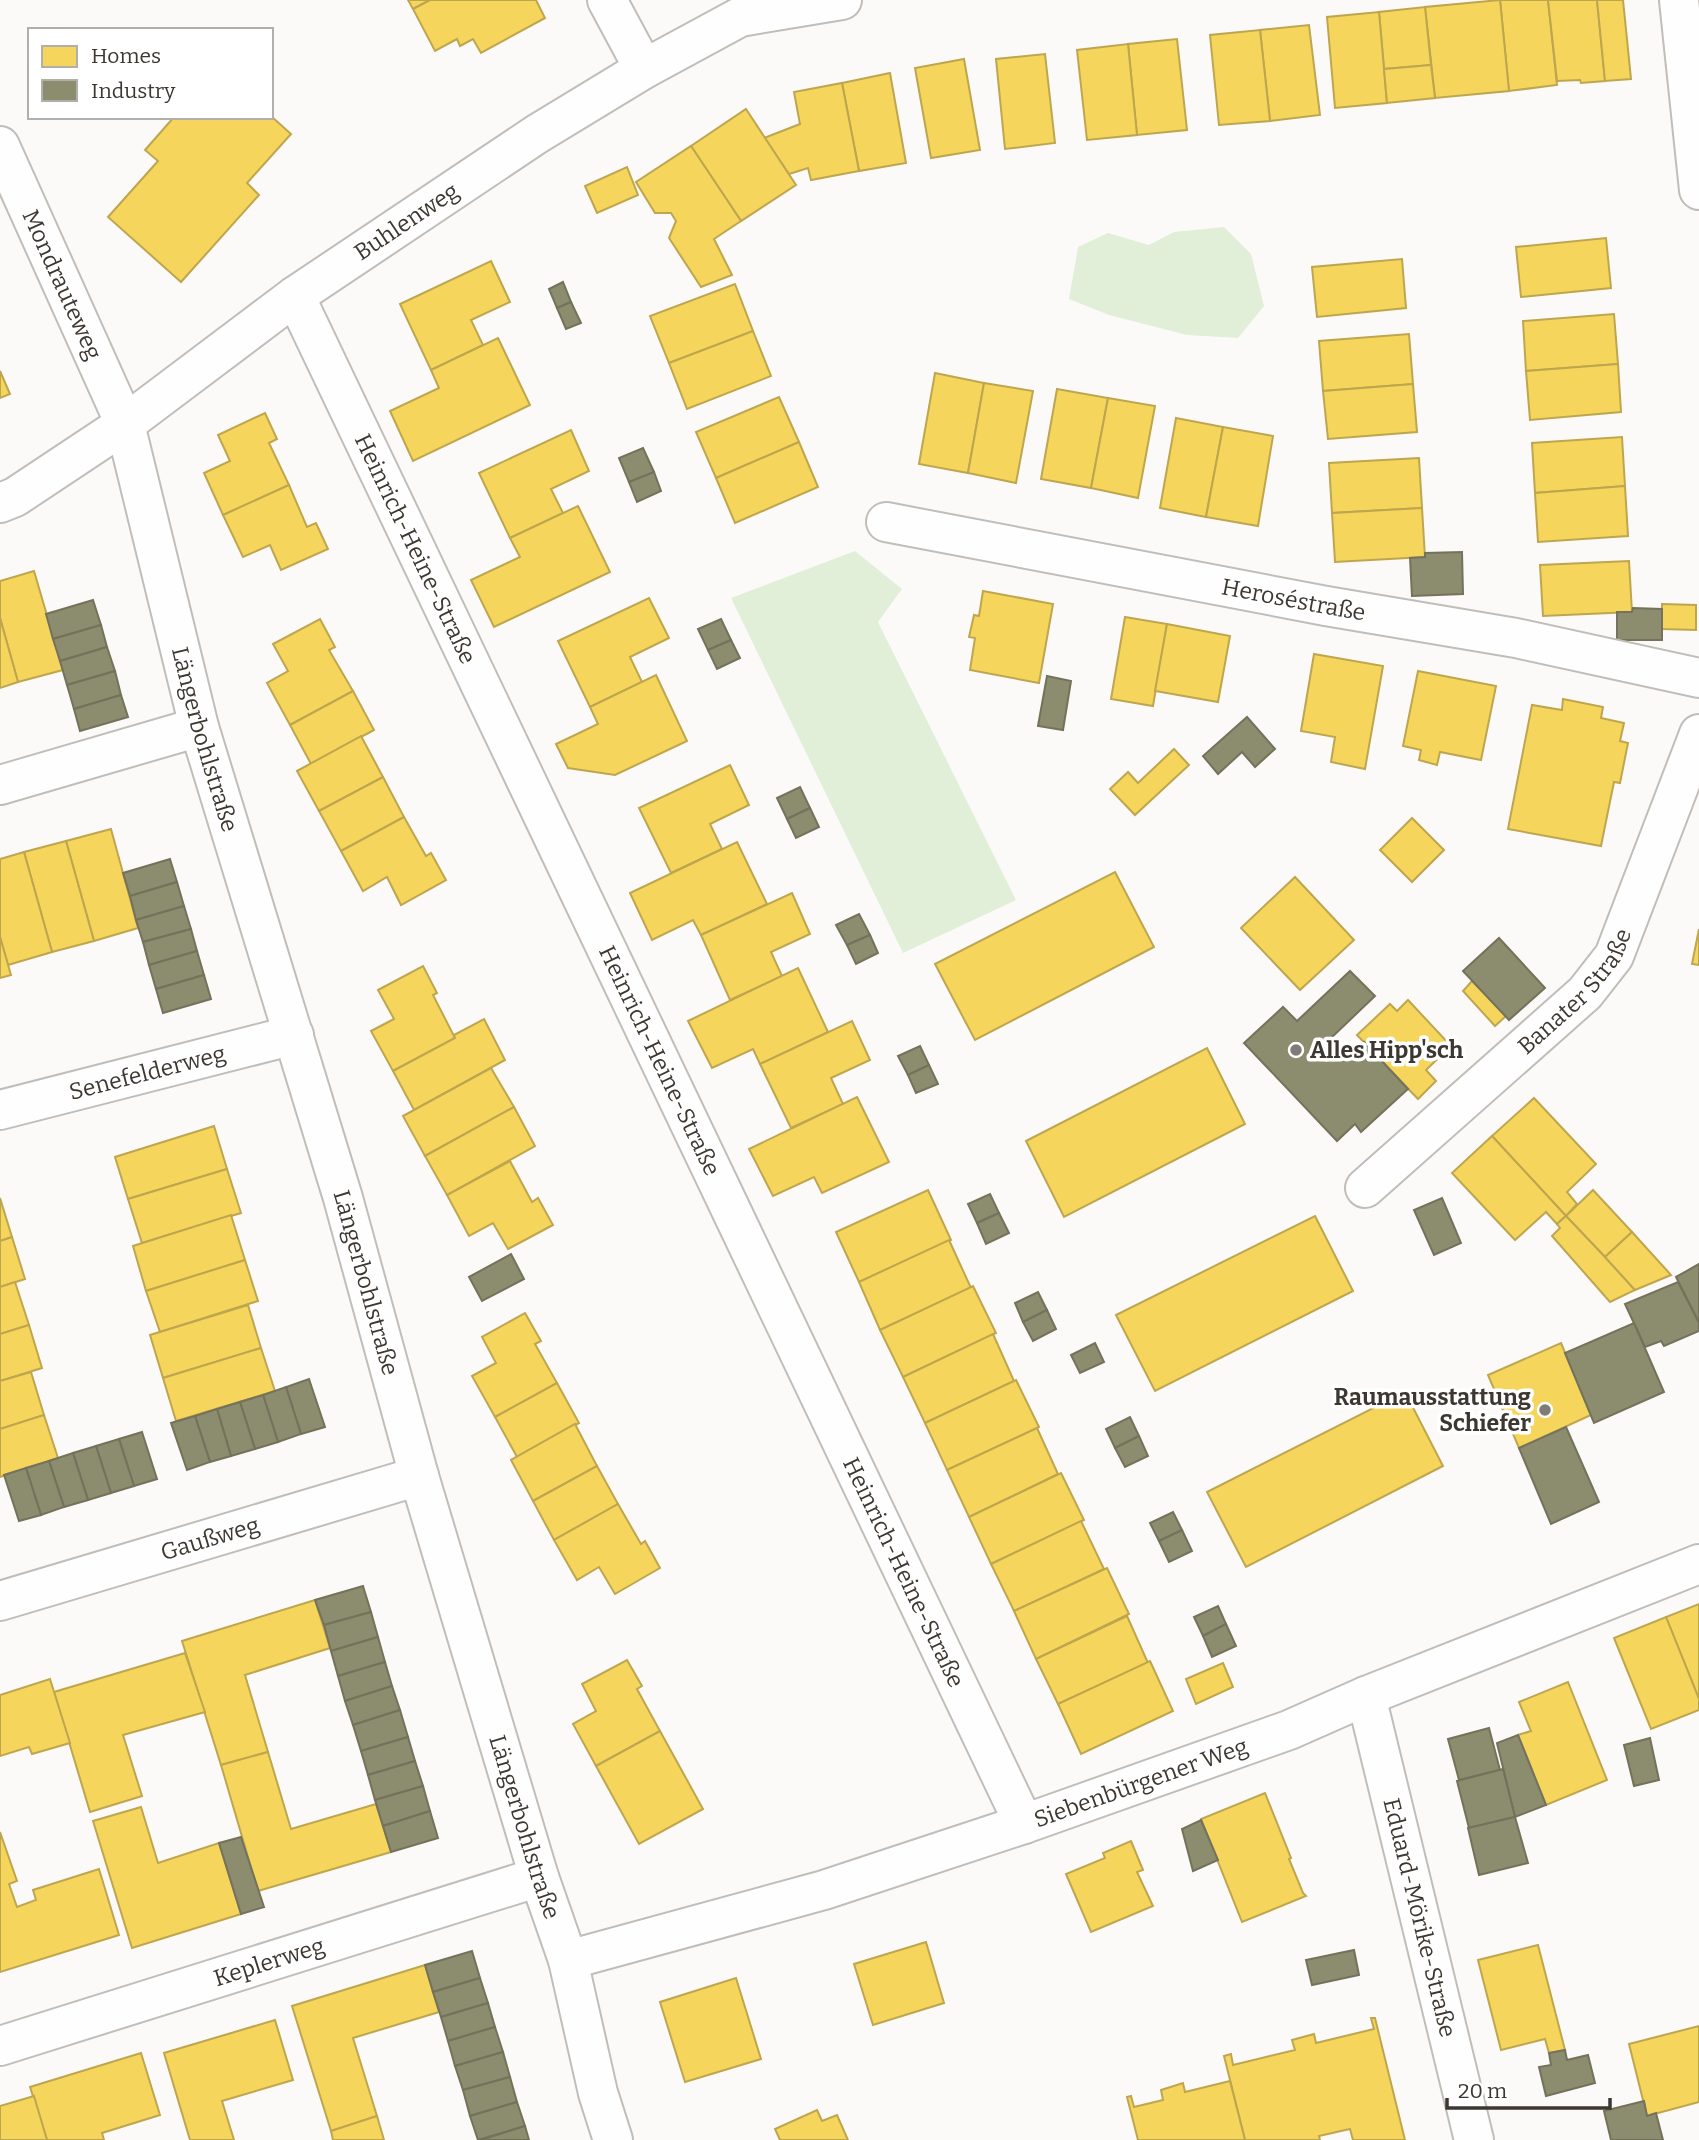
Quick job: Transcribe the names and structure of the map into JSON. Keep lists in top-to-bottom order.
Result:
{
  "streets": {
    "street": [
      "Buhlenweg",
      "Mondrauteweg",
      "Heinrich-Heine-Straße",
      "Heroséstraße",
      "Längerbohlstraße",
      "Banater Straße",
      "Senefelderweg",
      "Gaußweg",
      "Siebenbürgener Weg",
      "Eduard-Mörike-Straße",
      "Keplerweg"
    ]
  },
  "crossings": [
    ["Buhlenweg", "Mondrauteweg"],
    ["Buhlenweg", "Heinrich-Heine-Straße"],
    ["Buhlenweg", "Längerbohlstraße"],
    ["Mondrauteweg", "Längerbohlstraße"],
    ["Heinrich-Heine-Straße", "Siebenbürgener Weg"],
    ["Längerbohlstraße", "Senefelderweg"],
    ["Längerbohlstraße", "Gaußweg"],
    ["Längerbohlstraße", "Siebenbürgener Weg"],
    ["Längerbohlstraße", "Keplerweg"],
    ["Siebenbürgener Weg", "Eduard-Mörike-Straße"]
  ],
  "places": ["Alles Hipp'sch", "Raumausstattung Schiefer"],
  "legend": ["Homes", "Industry"],
  "scale_bar": "20 m"
}
